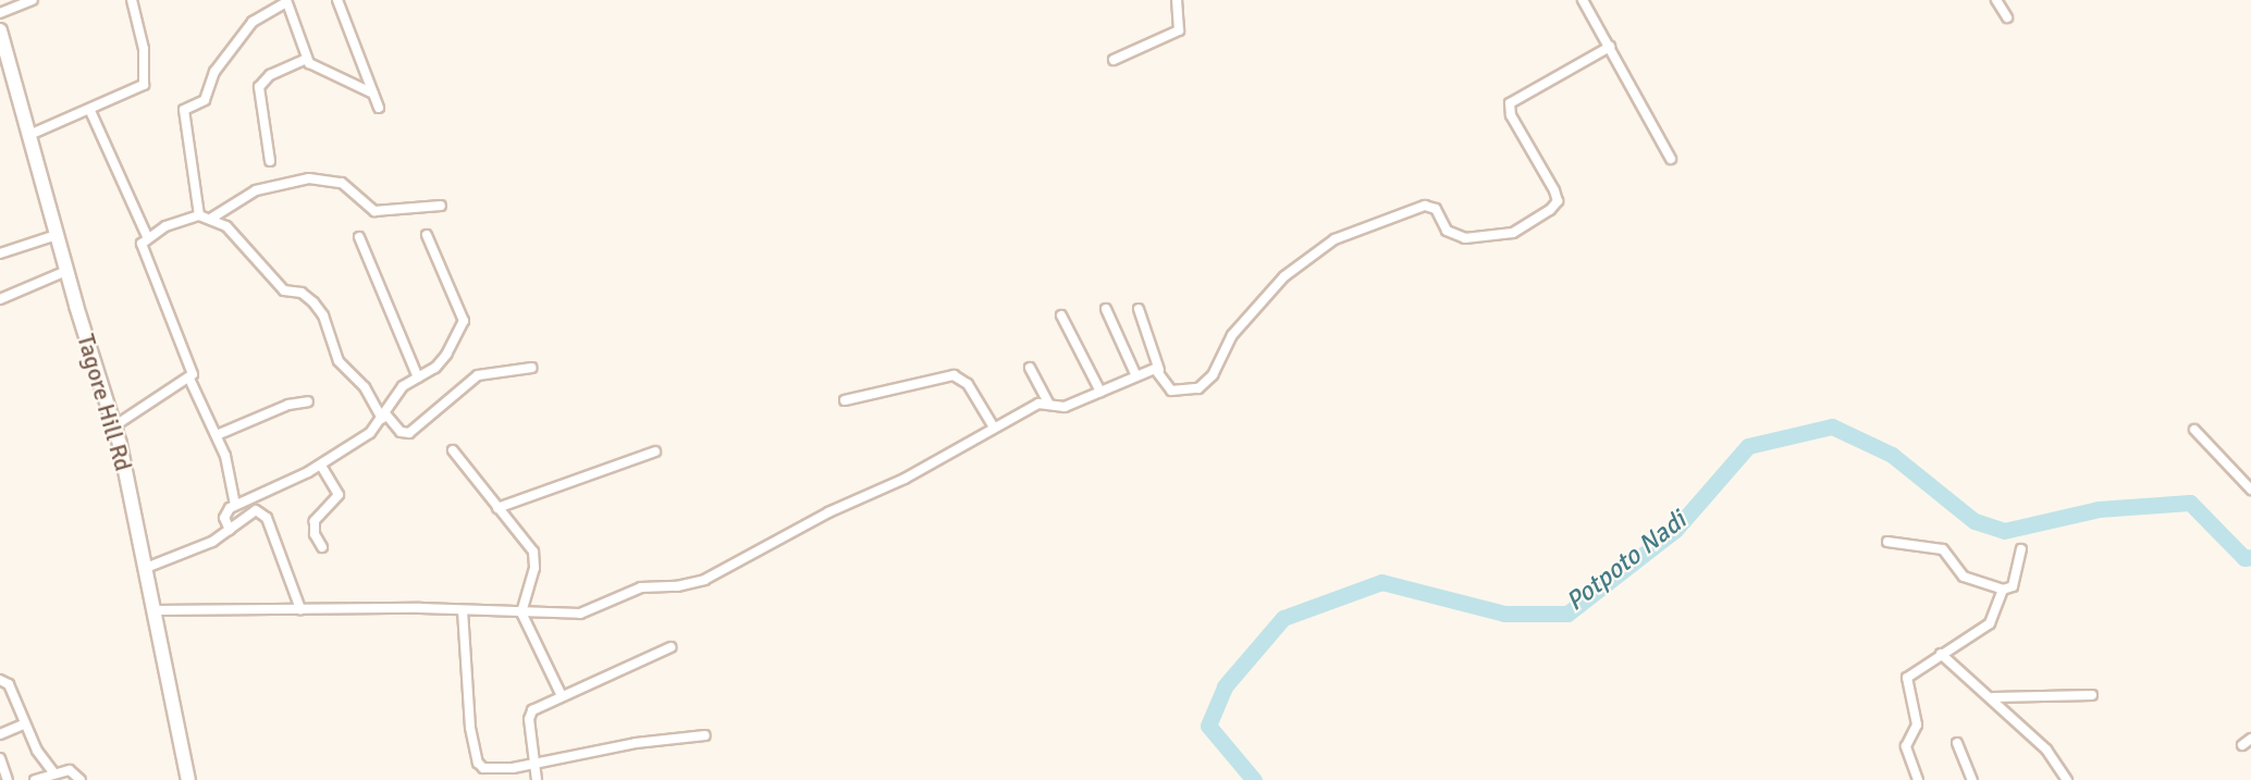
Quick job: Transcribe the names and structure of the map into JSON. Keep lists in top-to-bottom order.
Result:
{
  "streets": {
    "main road": ["Tagore Hill Rd"]
  },
  "water": ["Potpoto Nadi"]
}
